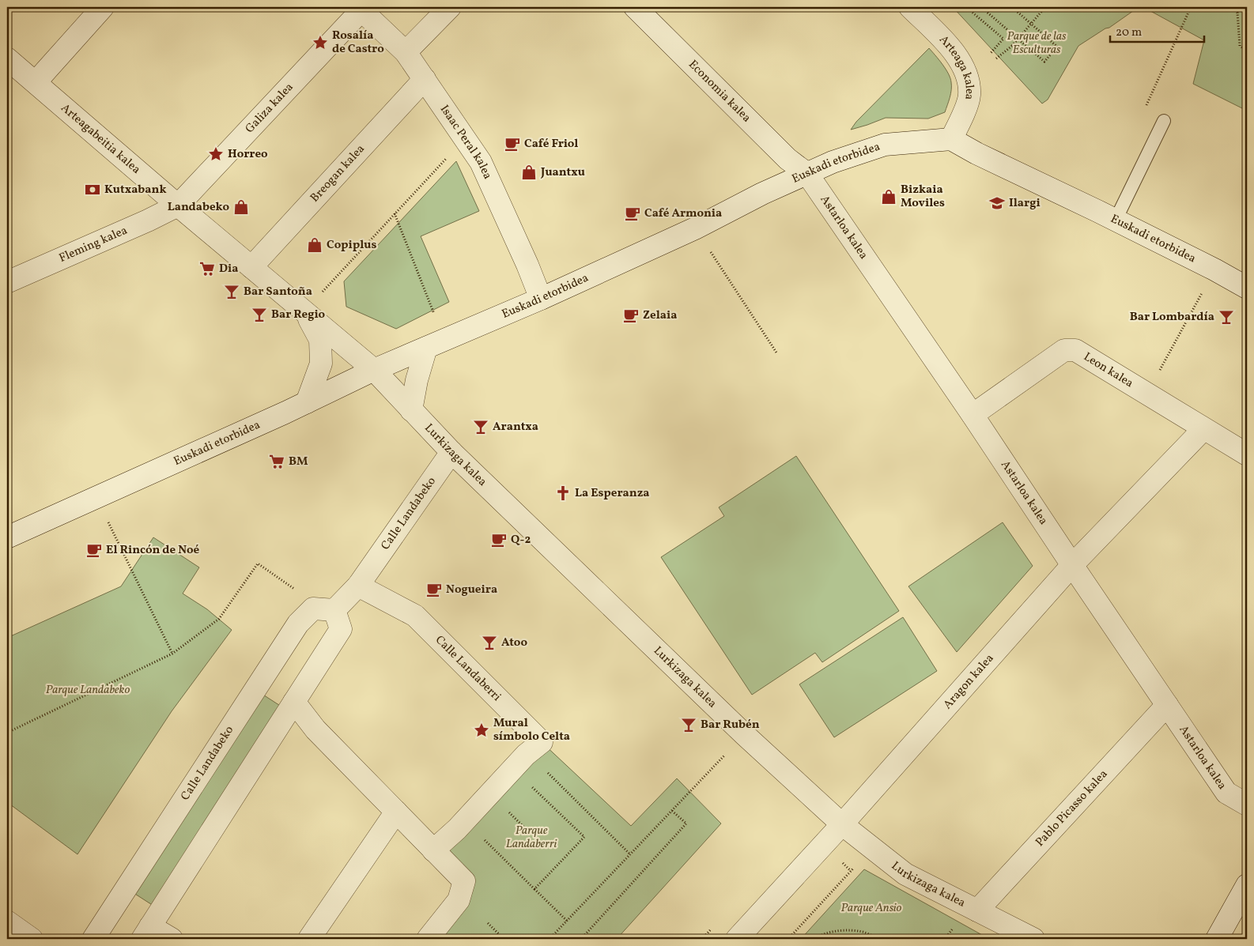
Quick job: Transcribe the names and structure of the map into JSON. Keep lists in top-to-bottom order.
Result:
{
  "streets": {
    "street": [
      "Arteaga kalea",
      "Economia kalea",
      "Galiza kalea",
      "Arteagabeitia kalea",
      "Isaac Peral kalea",
      "Euskadi etorbidea",
      "Breogan kalea",
      "Astarloa kalea",
      "Fleming kalea",
      "Leon kalea",
      "Lurkizaga kalea",
      "Calle Landabeko",
      "Calle Landaberri",
      "Aragon kalea",
      "Pablo Picasso kalea"
    ]
  },
  "crossings": [
    ["Arteaga kalea", "Euskadi etorbidea"],
    ["Economia kalea", "Euskadi etorbidea"],
    ["Economia kalea", "Astarloa kalea"],
    ["Galiza kalea", "Arteagabeitia kalea"],
    ["Galiza kalea", "Isaac Peral kalea"],
    ["Galiza kalea", "Fleming kalea"],
    ["Arteagabeitia kalea", "Euskadi etorbidea"],
    ["Arteagabeitia kalea", "Breogan kalea"],
    ["Arteagabeitia kalea", "Fleming kalea"],
    ["Arteagabeitia kalea", "Lurkizaga kalea"],
    ["Isaac Peral kalea", "Euskadi etorbidea"],
    ["Isaac Peral kalea", "Breogan kalea"],
    ["Euskadi etorbidea", "Astarloa kalea"],
    ["Euskadi etorbidea", "Lurkizaga kalea"],
    ["Astarloa kalea", "Leon kalea"],
    ["Astarloa kalea", "Aragon kalea"],
    ["Astarloa kalea", "Pablo Picasso kalea"],
    ["Leon kalea", "Aragon kalea"],
    ["Lurkizaga kalea", "Calle Landabeko"],
    ["Lurkizaga kalea", "Aragon kalea"],
    ["Lurkizaga kalea", "Pablo Picasso kalea"],
    ["Calle Landabeko", "Calle Landaberri"]
  ],
  "parks": [
    "Parque de las Esculturas",
    "Parque Landabeko",
    "Parque Landaberri",
    "Parque Ansio"
  ],
  "places": {
    "place": ["Rosalía de Castro", "Horreo", "Mural símbolo Celta"],
    "cafe": [
      "Café Friol",
      "Café Armonia",
      "Zelaia",
      "Q-2",
      "El Rincón de Noé",
      "Nogueira"
    ],
    "shop": [
      "Juantxu",
      "Bizkaia Moviles",
      "Landabeko",
      "Copiplus"
    ],
    "bank": ["Kutxabank"],
    "school or university": ["Ilargi"],
    "supermarket": ["Dia", "BM"],
    "bar": [
      "Bar Santoña",
      "Bar Regio",
      "Bar Lombardía",
      "Arantxa",
      "Atoo",
      "Bar Rubén"
    ],
    "church": ["La Esperanza"]
  },
  "scale_bar": "20 m"
}
